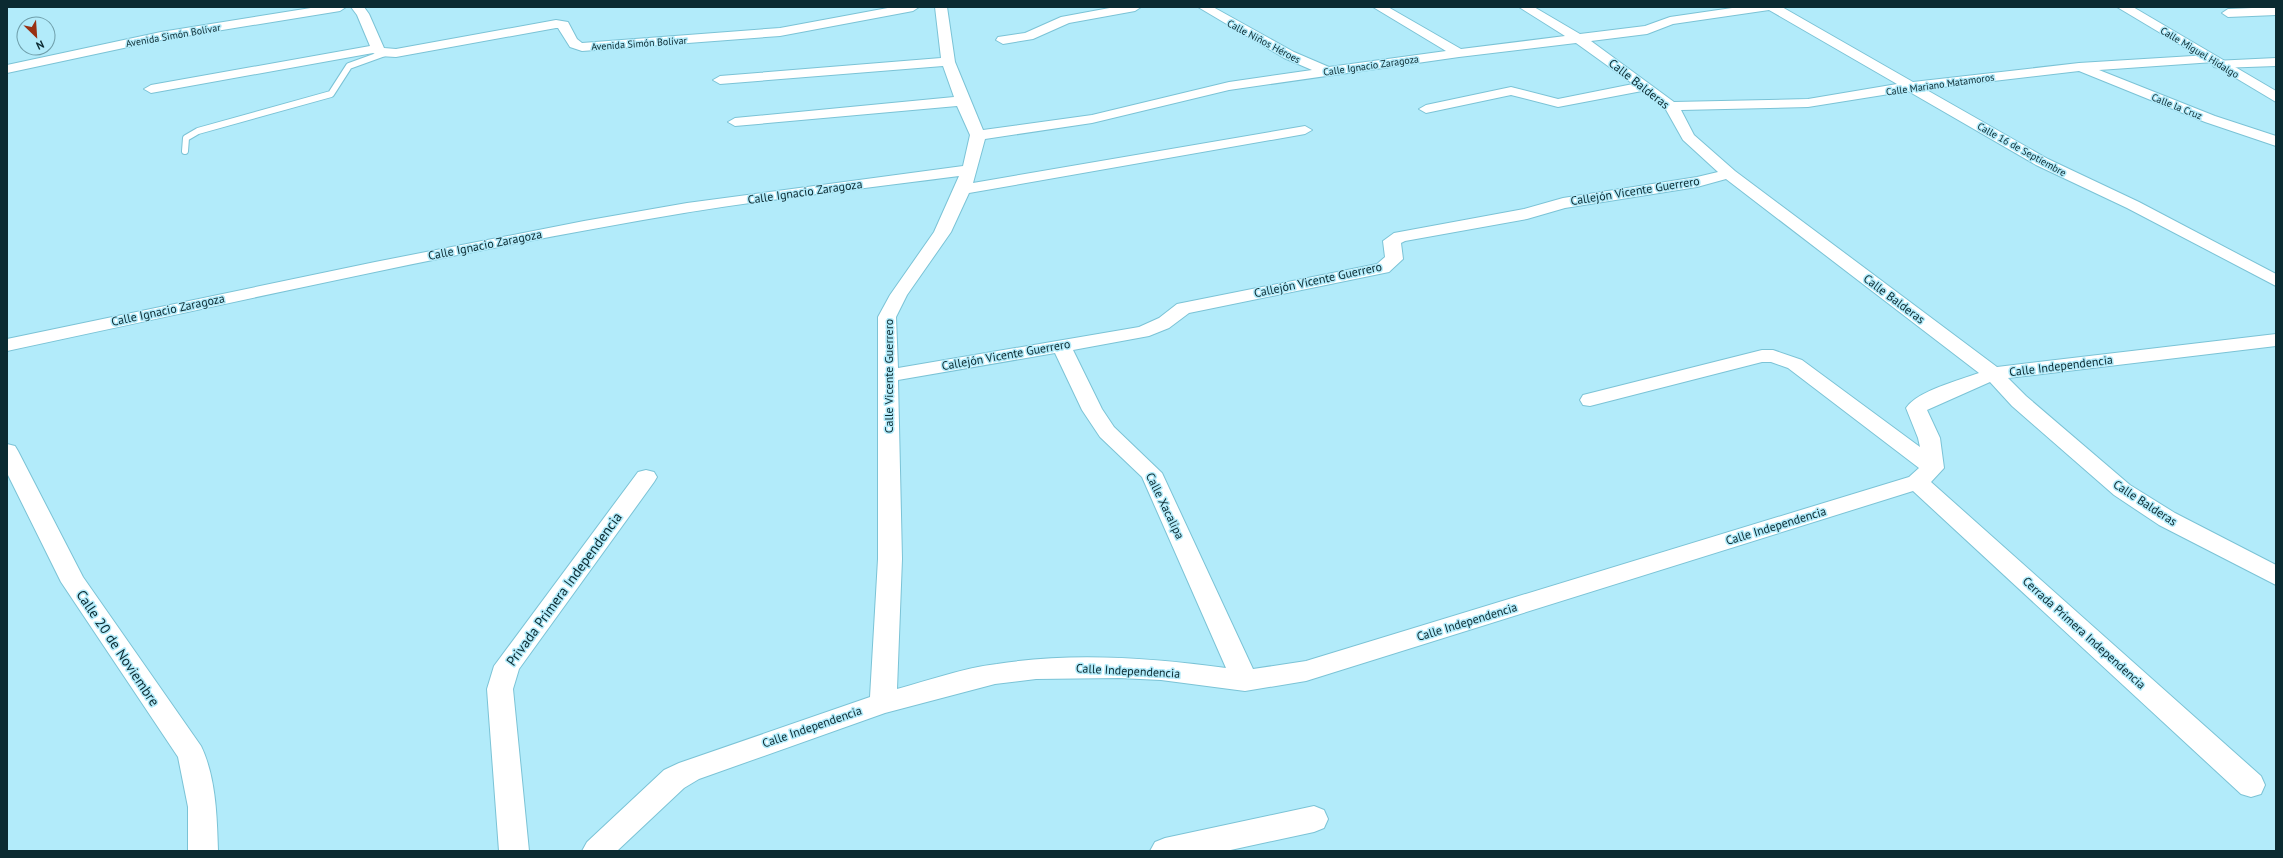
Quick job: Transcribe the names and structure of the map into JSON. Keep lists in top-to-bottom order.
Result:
{
  "streets": {
    "street": [
      "Avenida Simón Bolívar",
      "Calle Niños Héroes",
      "Calle Miguel Hidalgo",
      "Calle Ignacio Zaragoza",
      "Calle Balderas",
      "Calle Mariano Matamoros",
      "Calle la Cruz",
      "Calle 16 de Septiembre",
      "Callejón Vicente Guerrero",
      "Calle Independencia",
      "Calle Vicente Guerrero",
      "Calle Xacalipa",
      "Privada Primera Independencia",
      "Cerrada Primera Independencia",
      "Calle 20 de Noviembre"
    ]
  },
  "crossings": [
    ["Calle Niños Héroes", "Calle Ignacio Zaragoza"],
    ["Calle Miguel Hidalgo", "Calle Mariano Matamoros"],
    ["Calle Ignacio Zaragoza", "Calle Balderas"],
    ["Calle Ignacio Zaragoza", "Calle Vicente Guerrero"],
    ["Calle Balderas", "Calle Mariano Matamoros"],
    ["Calle Balderas", "Callejón Vicente Guerrero"],
    ["Calle Balderas", "Calle Independencia"],
    ["Calle Mariano Matamoros", "Calle la Cruz"],
    ["Calle Mariano Matamoros", "Calle 16 de Septiembre"],
    ["Callejón Vicente Guerrero", "Calle Vicente Guerrero"],
    ["Callejón Vicente Guerrero", "Calle Xacalipa"],
    ["Calle Independencia", "Calle Vicente Guerrero"],
    ["Calle Independencia", "Calle Xacalipa"],
    ["Calle Independencia", "Cerrada Primera Independencia"]
  ],
  "north": "bottom right"
}
